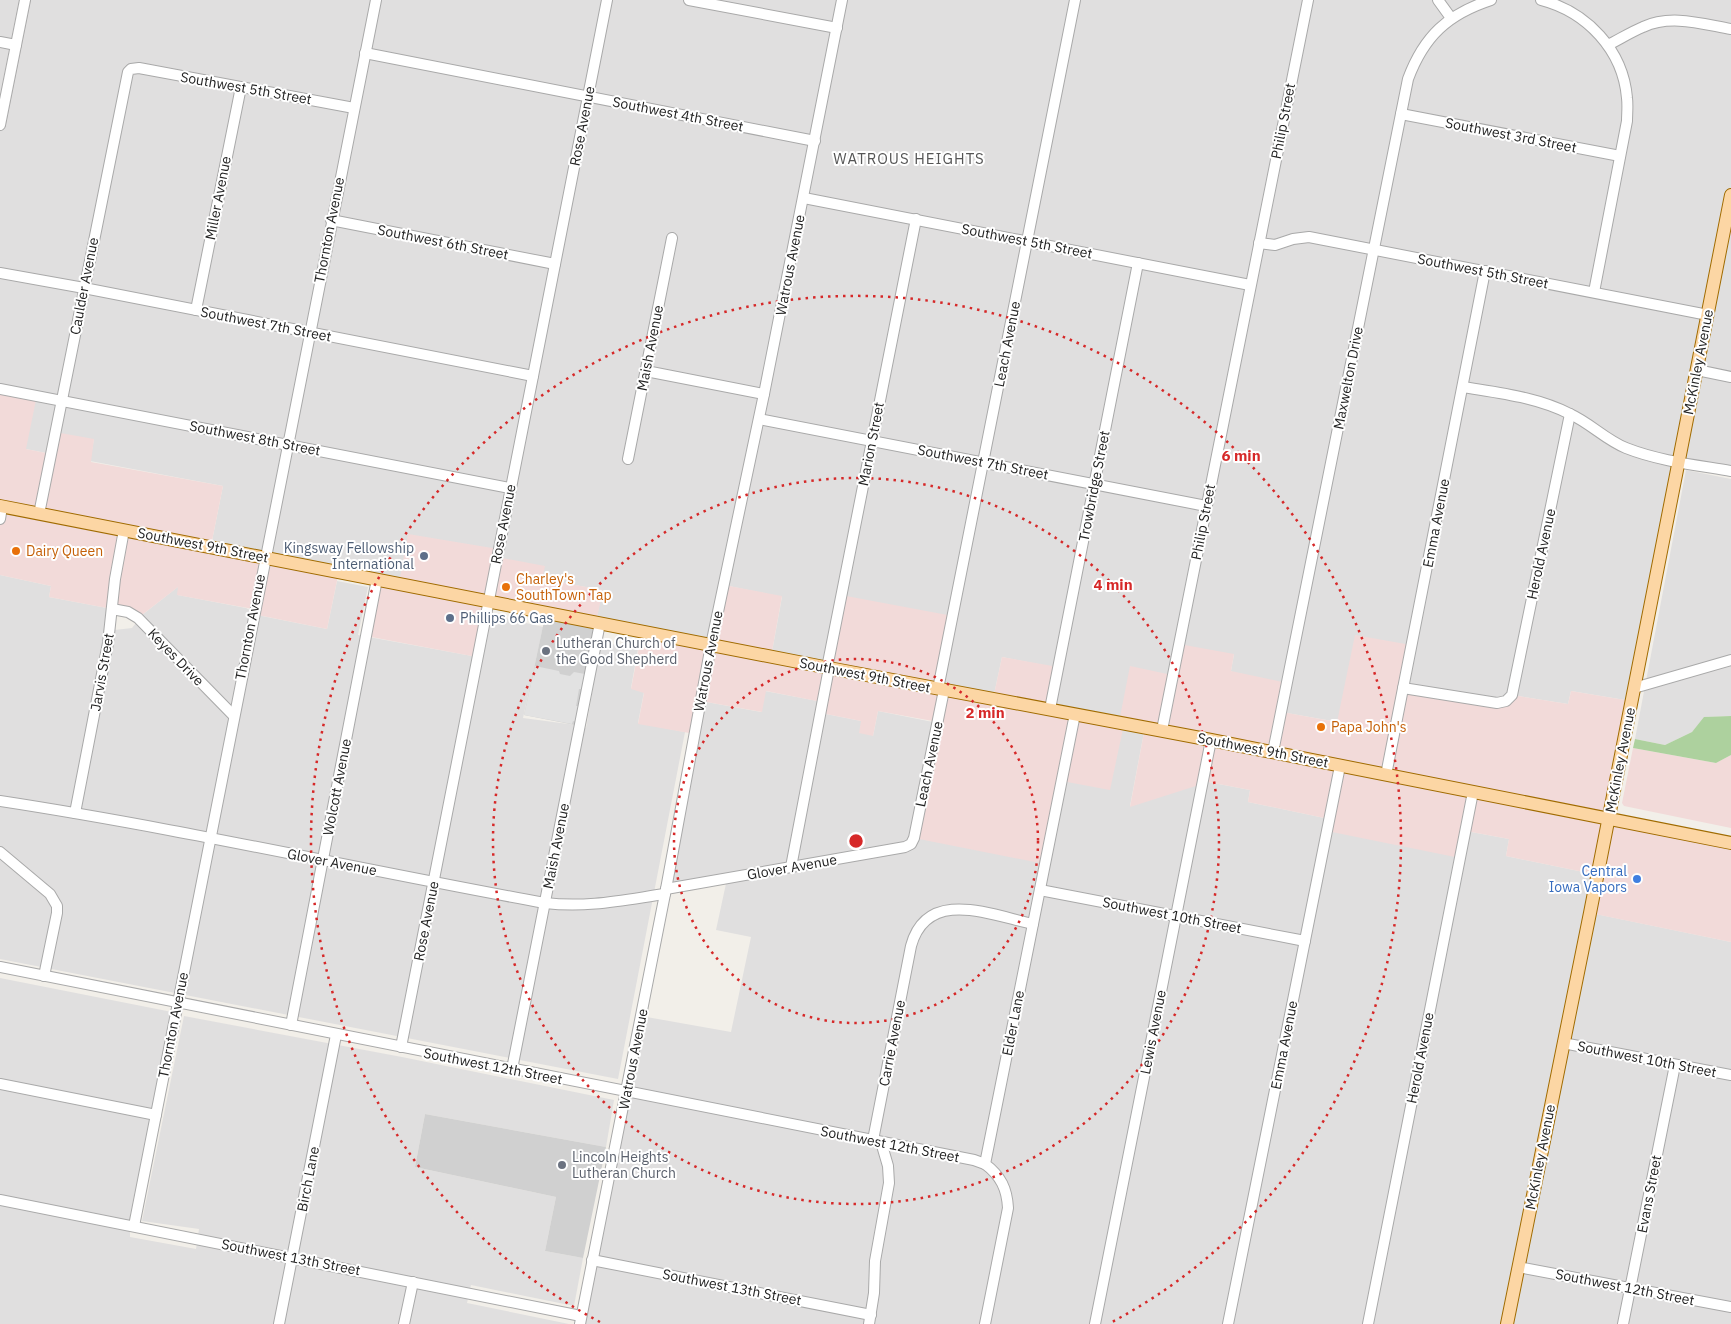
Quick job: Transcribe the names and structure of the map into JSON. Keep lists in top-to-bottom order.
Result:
{
  "streets": {
    "main road": ["McKinley Avenue", "Southwest 9th Street"],
    "street": [
      "Southwest 5th Street",
      "Southwest 4th Street",
      "Philip Street",
      "Rose Avenue",
      "Southwest 3rd Street",
      "Miller Avenue",
      "Thornton Avenue",
      "Southwest 6th Street",
      "Watrous Avenue",
      "Caulder Avenue",
      "Southwest 7th Street",
      "Leach Avenue",
      "Maish Avenue",
      "Maxwelton Drive",
      "Southwest 8th Street",
      "Marion Street",
      "Trowbridge Street",
      "Emma Avenue",
      "Herold Avenue",
      "Keyes Drive",
      "Jarvis Street",
      "Wolcott Avenue",
      "Glover Avenue",
      "Southwest 10th Street",
      "Elder Lane",
      "Lewis Avenue",
      "Carrie Avenue",
      "Southwest 12th Street",
      "Birch Lane",
      "Evans Street",
      "Southwest 13th Street"
    ]
  },
  "crossings": [
    ["Southwest 5th Street", "Philip Street"],
    ["Southwest 5th Street", "Miller Avenue"],
    ["Southwest 5th Street", "Thornton Avenue"],
    ["Southwest 5th Street", "Watrous Avenue"],
    ["Southwest 5th Street", "Caulder Avenue"],
    ["Southwest 5th Street", "Leach Avenue"],
    ["Southwest 5th Street", "McKinley Avenue"],
    ["Southwest 5th Street", "Maxwelton Drive"],
    ["Southwest 5th Street", "Marion Street"],
    ["Southwest 5th Street", "Trowbridge Street"],
    ["Southwest 5th Street", "Emma Avenue"],
    ["Southwest 4th Street", "Rose Avenue"],
    ["Southwest 4th Street", "Thornton Avenue"],
    ["Southwest 4th Street", "Watrous Avenue"],
    ["Philip Street", "Southwest 7th Street"],
    ["Philip Street", "Southwest 9th Street"],
    ["Rose Avenue", "Southwest 6th Street"],
    ["Rose Avenue", "Southwest 7th Street"],
    ["Rose Avenue", "Southwest 8th Street"],
    ["Rose Avenue", "Southwest 9th Street"],
    ["Rose Avenue", "Glover Avenue"],
    ["Rose Avenue", "Southwest 12th Street"],
    ["Southwest 3rd Street", "Maxwelton Drive"],
    ["Miller Avenue", "Southwest 7th Street"],
    ["Thornton Avenue", "Southwest 6th Street"],
    ["Thornton Avenue", "Southwest 7th Street"],
    ["Thornton Avenue", "Southwest 8th Street"],
    ["Thornton Avenue", "Southwest 9th Street"],
    ["Thornton Avenue", "Keyes Drive"],
    ["Thornton Avenue", "Glover Avenue"],
    ["Thornton Avenue", "Southwest 12th Street"],
    ["Thornton Avenue", "Southwest 13th Street"],
    ["Watrous Avenue", "Southwest 7th Street"],
    ["Watrous Avenue", "Southwest 9th Street"],
    ["Watrous Avenue", "Glover Avenue"],
    ["Watrous Avenue", "Southwest 12th Street"],
    ["Watrous Avenue", "Southwest 13th Street"],
    ["Caulder Avenue", "Southwest 7th Street"],
    ["Caulder Avenue", "Southwest 8th Street"],
    ["Caulder Avenue", "Southwest 9th Street"],
    ["Southwest 7th Street", "Leach Avenue"],
    ["Southwest 7th Street", "Marion Street"],
    ["Southwest 7th Street", "Trowbridge Street"],
    ["Leach Avenue", "Southwest 9th Street"],
    ["Leach Avenue", "Glover Avenue"],
    ["Maish Avenue", "Southwest 9th Street"],
    ["Maish Avenue", "Glover Avenue"],
    ["Maish Avenue", "Southwest 12th Street"],
    ["McKinley Avenue", "Southwest 9th Street"],
    ["McKinley Avenue", "Southwest 10th Street"],
    ["McKinley Avenue", "Southwest 12th Street"],
    ["Maxwelton Drive", "Southwest 9th Street"],
    ["Marion Street", "Southwest 9th Street"],
    ["Marion Street", "Glover Avenue"],
    ["Trowbridge Street", "Southwest 9th Street"],
    ["Emma Avenue", "Southwest 9th Street"],
    ["Emma Avenue", "Herold Avenue"],
    ["Emma Avenue", "Southwest 10th Street"],
    ["Southwest 9th Street", "Herold Avenue"],
    ["Southwest 9th Street", "Jarvis Street"],
    ["Southwest 9th Street", "Wolcott Avenue"],
    ["Southwest 9th Street", "Elder Lane"],
    ["Southwest 9th Street", "Lewis Avenue"],
    ["Keyes Drive", "Jarvis Street"],
    ["Jarvis Street", "Glover Avenue"],
    ["Wolcott Avenue", "Glover Avenue"],
    ["Wolcott Avenue", "Southwest 12th Street"],
    ["Southwest 10th Street", "Elder Lane"],
    ["Southwest 10th Street", "Lewis Avenue"],
    ["Southwest 10th Street", "Evans Street"],
    ["Elder Lane", "Carrie Avenue"],
    ["Elder Lane", "Southwest 12th Street"],
    ["Carrie Avenue", "Southwest 12th Street"],
    ["Carrie Avenue", "Southwest 13th Street"],
    ["Southwest 12th Street", "Birch Lane"],
    ["Southwest 12th Street", "Evans Street"],
    ["Birch Lane", "Southwest 13th Street"]
  ],
  "districts": ["WATROUS HEIGHTS"],
  "places": [
    "Dairy Queen",
    "Kingsway Fellowship International",
    "Charley's SouthTown Tap",
    "Phillips 66 Gas",
    "Lutheran Church of the Good Shepherd",
    "Papa John's",
    "Central Iowa Vapors",
    "Lincoln Heights Lutheran Church"
  ],
  "rings": ["6 min", "4 min", "2 min"]
}
